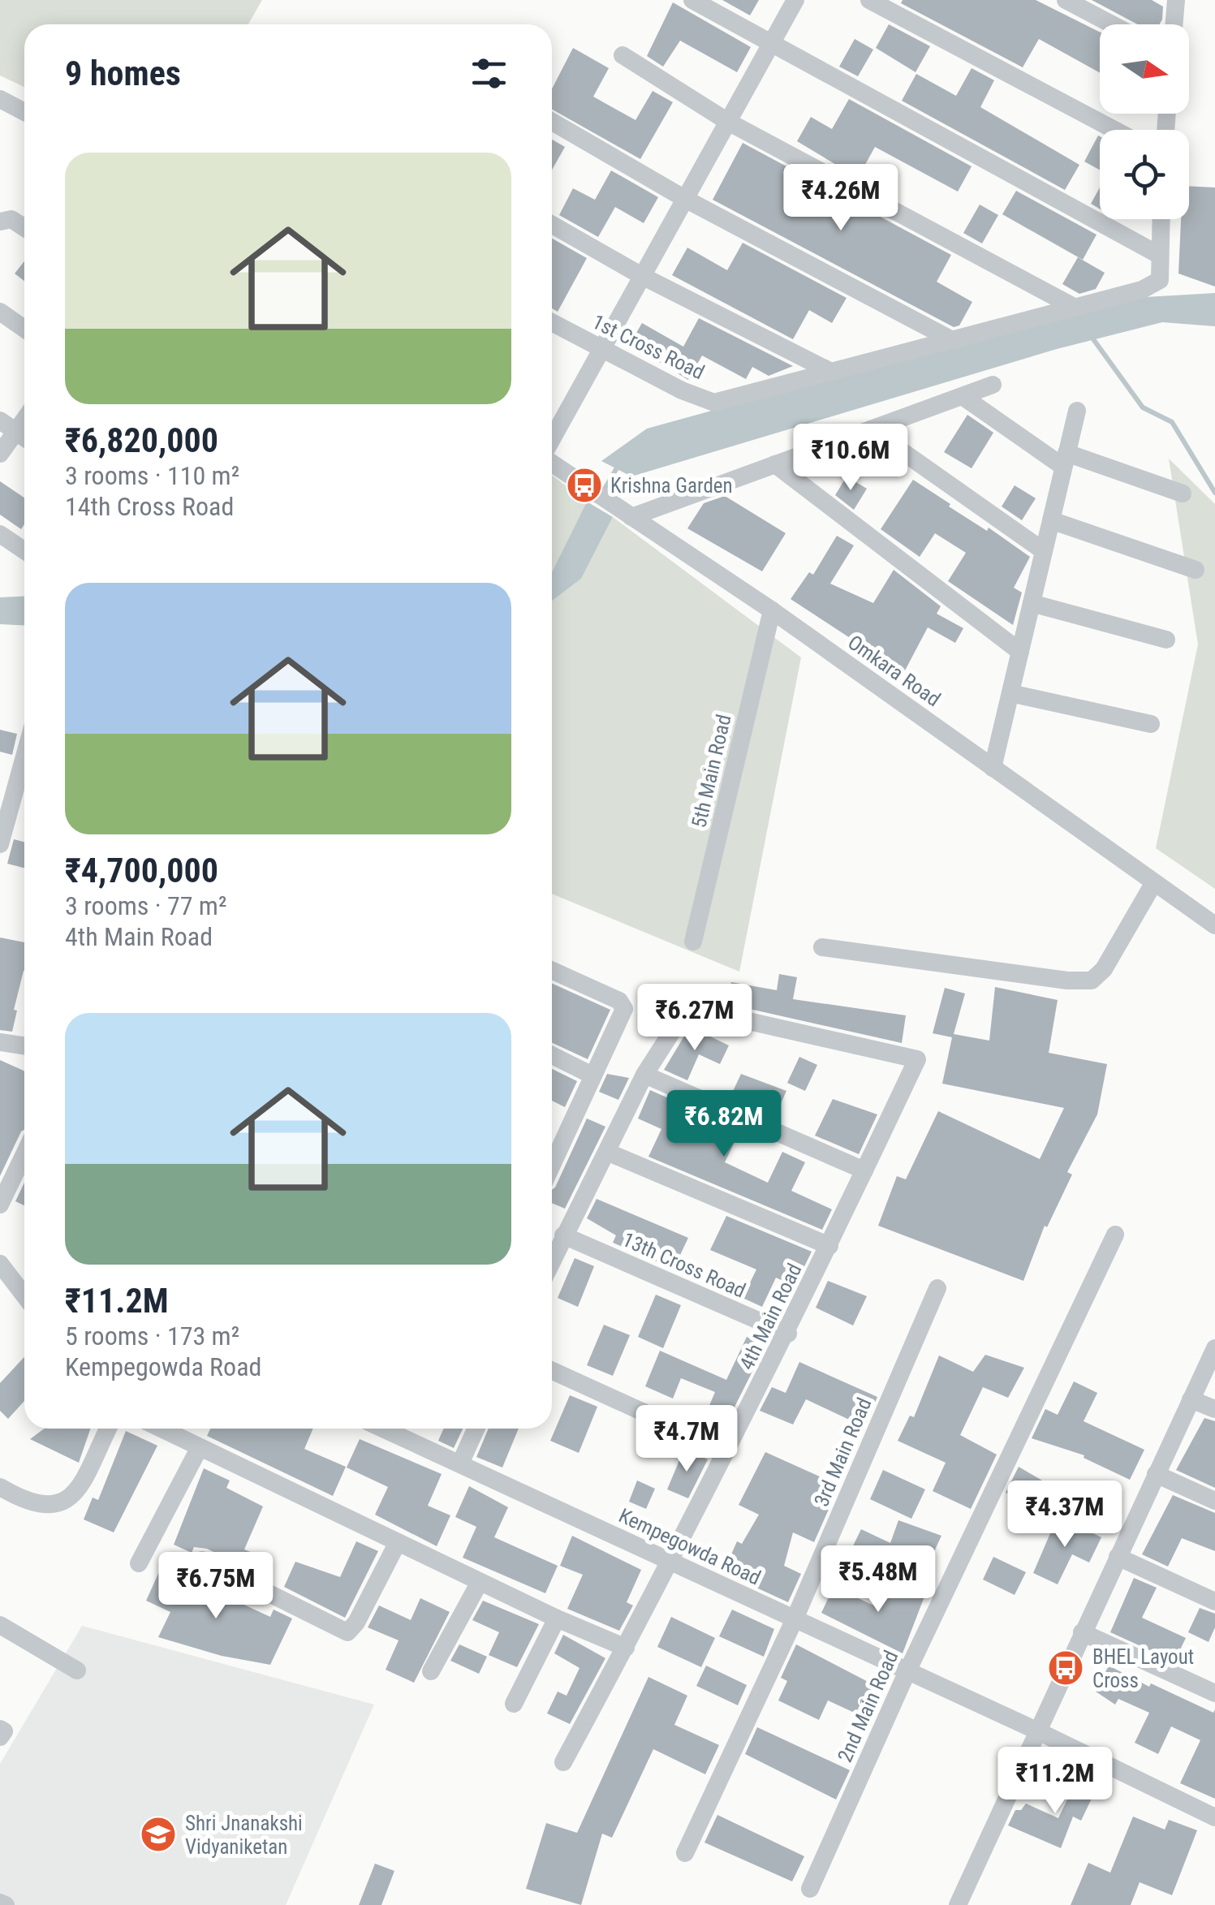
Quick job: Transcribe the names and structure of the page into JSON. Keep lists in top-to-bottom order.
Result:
{
  "streets": {
    "street": [
      "1st Cross Road",
      "Omkara Road",
      "5th Main Road",
      "13th Cross Road",
      "4th Main Road",
      "3rd Main Road",
      "Kempegowda Road",
      "2nd Main Road"
    ]
  },
  "crossings": [
    ["Omkara Road", "5th Main Road"],
    ["13th Cross Road", "4th Main Road"],
    ["4th Main Road", "Kempegowda Road"],
    ["3rd Main Road", "Kempegowda Road"],
    ["Kempegowda Road", "2nd Main Road"]
  ],
  "places": {
    "bus stop": ["Krishna Garden", "BHEL Layout Cross"],
    "school or university": ["Shri Jnanakshi Vidyaniketan"]
  },
  "north": "right",
  "page": {
    "heading": "9 homes",
    "list": [
      {
        "name": "₹6,820,000",
        "note": "3 rooms · 110 m² · 14th Cross Road"
      },
      {
        "name": "₹4,700,000",
        "note": "3 rooms · 77 m² · 4th Main Road"
      },
      {
        "name": "₹11.2M",
        "note": "5 rooms · 173 m² · Kempegowda Road"
      }
    ],
    "price": [
      "₹4.26M",
      "₹10.6M",
      "₹6.27M",
      "₹6.82M",
      "₹4.7M",
      "₹4.37M",
      "₹5.48M",
      "₹6.75M",
      "₹11.2M"
    ]
  }
}
